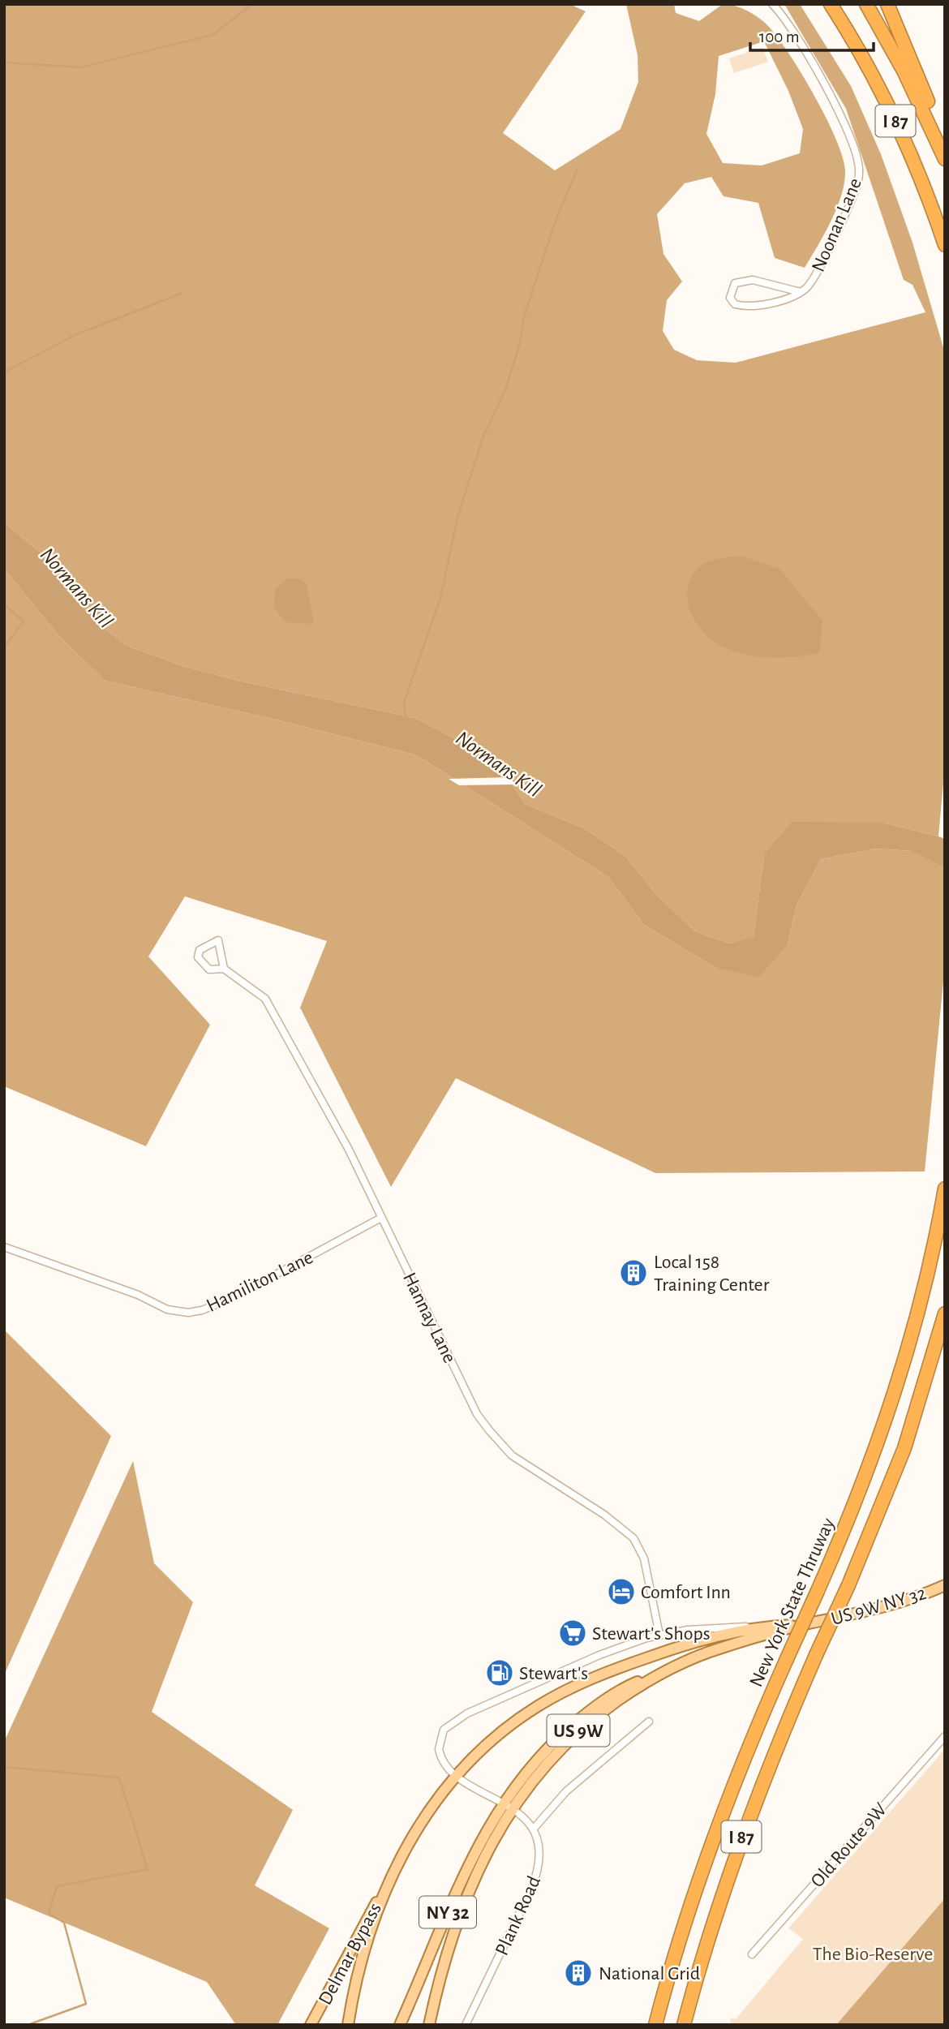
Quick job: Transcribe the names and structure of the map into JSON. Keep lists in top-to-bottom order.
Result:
{
  "streets": {
    "highway": ["I 87", "New York State Thruway"],
    "main road": [
      "US 9W NY 32",
      "US 9W",
      "NY 32",
      "Delmar Bypass"
    ],
    "street": [
      "Noonan Lane",
      "Hamiliton Lane",
      "Hannay Lane",
      "Old Route 9W",
      "Plank Road"
    ]
  },
  "crossings": [
    ["Hamiliton Lane", "Hannay Lane"],
    ["US 9W NY 32", "US 9W"],
    ["US 9W", "NY 32"],
    ["US 9W", "Delmar Bypass"]
  ],
  "water": ["Normans Kill"],
  "parks": ["The Bio-Reserve"],
  "places": {
    "building": ["Local 158 Training Center", "National Grid"],
    "hotel": ["Comfort Inn"],
    "supermarket": ["Stewart's Shops"],
    "fuel station": ["Stewart's"]
  },
  "scale_bar": "100 m"
}
